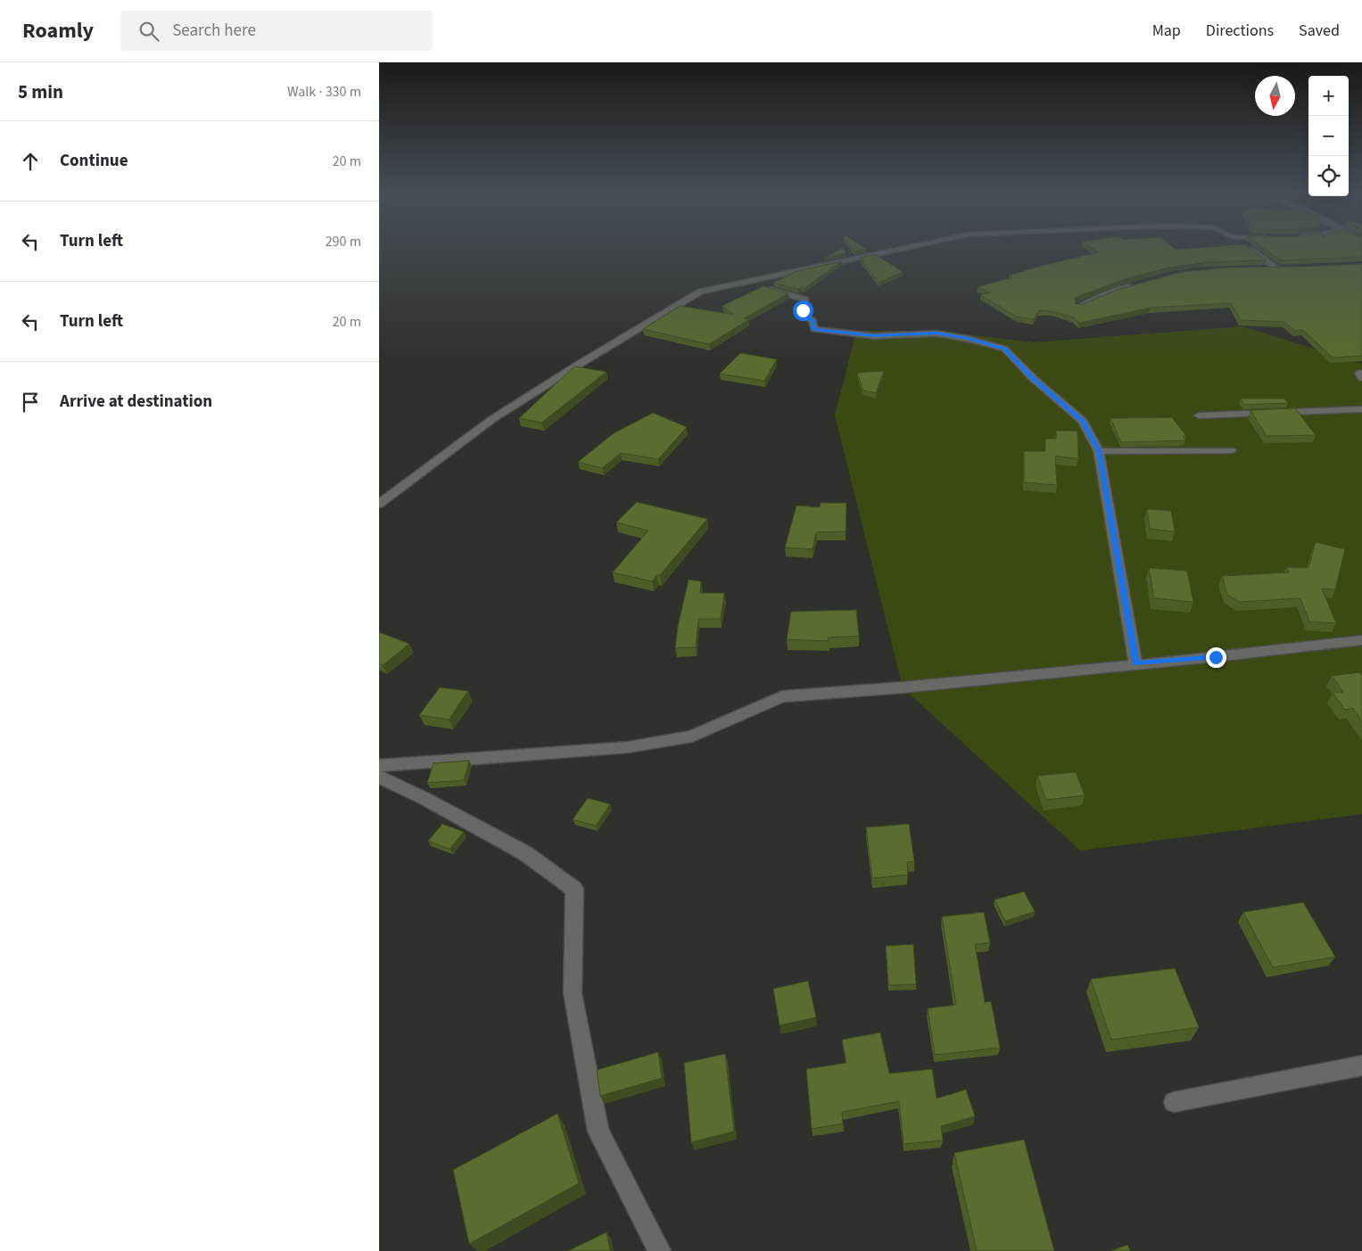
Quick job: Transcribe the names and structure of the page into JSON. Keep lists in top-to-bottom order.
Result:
{
  "north": "bottom",
  "page": {
    "header": "Roamly",
    "search": "Search here",
    "nav": ["Map", "Directions", "Saved"],
    "heading": ["5 min", "Walk · 330 m"],
    "map_buttons": ["+", "−"],
    "list": [
      ["Continue", "20 m"],
      ["Turn left", "290 m"],
      ["Turn left", "20 m"],
      "Arrive at destination"
    ]
  }
}
